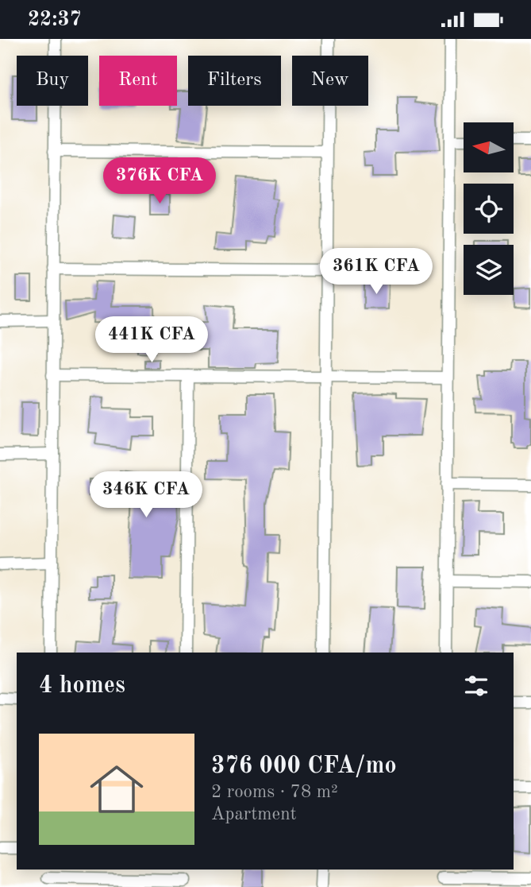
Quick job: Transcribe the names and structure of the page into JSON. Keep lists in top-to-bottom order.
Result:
{
  "north": "left",
  "page": {
    "status": "22:37",
    "chip": [
      "Buy",
      "Rent",
      "Filters",
      "New"
    ],
    "price": [
      "376K CFA",
      "361K CFA",
      "441K CFA",
      "346K CFA"
    ],
    "heading": "4 homes",
    "list": [
      {
        "name": "376 000 CFA/mo",
        "note": "2 rooms · 78 m² · Apartment"
      }
    ]
  }
}
